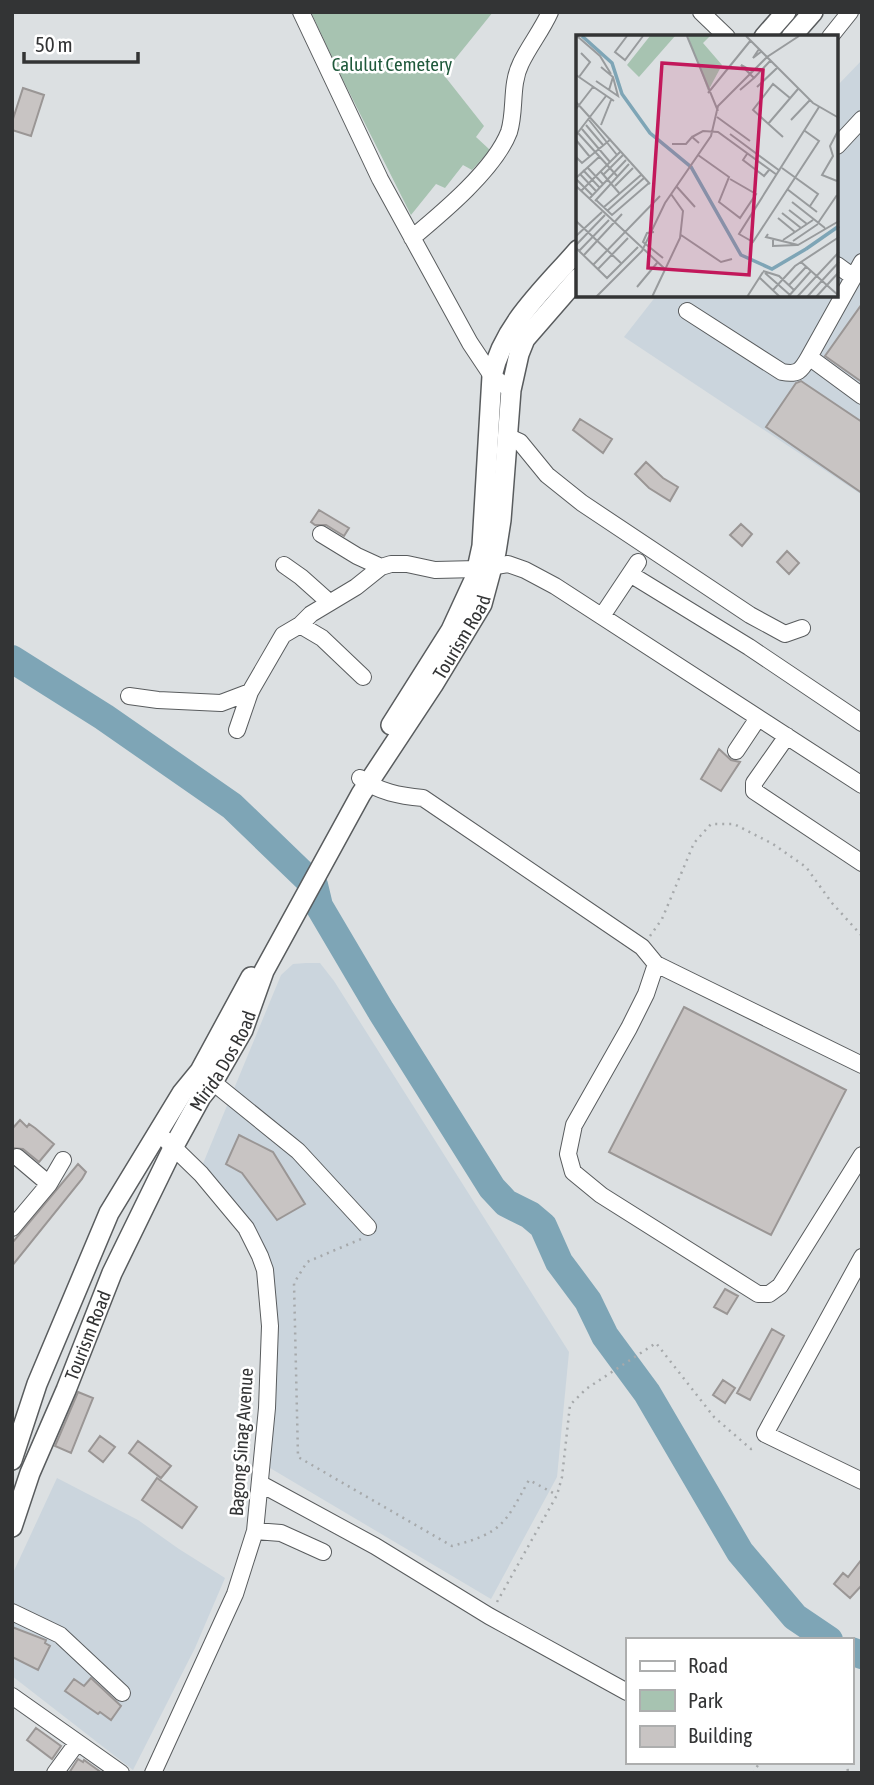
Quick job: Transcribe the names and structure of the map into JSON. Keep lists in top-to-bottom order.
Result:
{
  "streets": {
    "main road": ["Tourism Road", "Mirida Dos Road"],
    "street": ["Bagong Sinag Avenue"]
  },
  "crossings": [
    ["Tourism Road", "Mirida Dos Road"],
    ["Tourism Road", "Bagong Sinag Avenue"],
    ["Mirida Dos Road", "Bagong Sinag Avenue"]
  ],
  "parks": ["Calulut Cemetery"],
  "legend": ["Road", "Park", "Building"],
  "scale_bar": "50 m"
}
